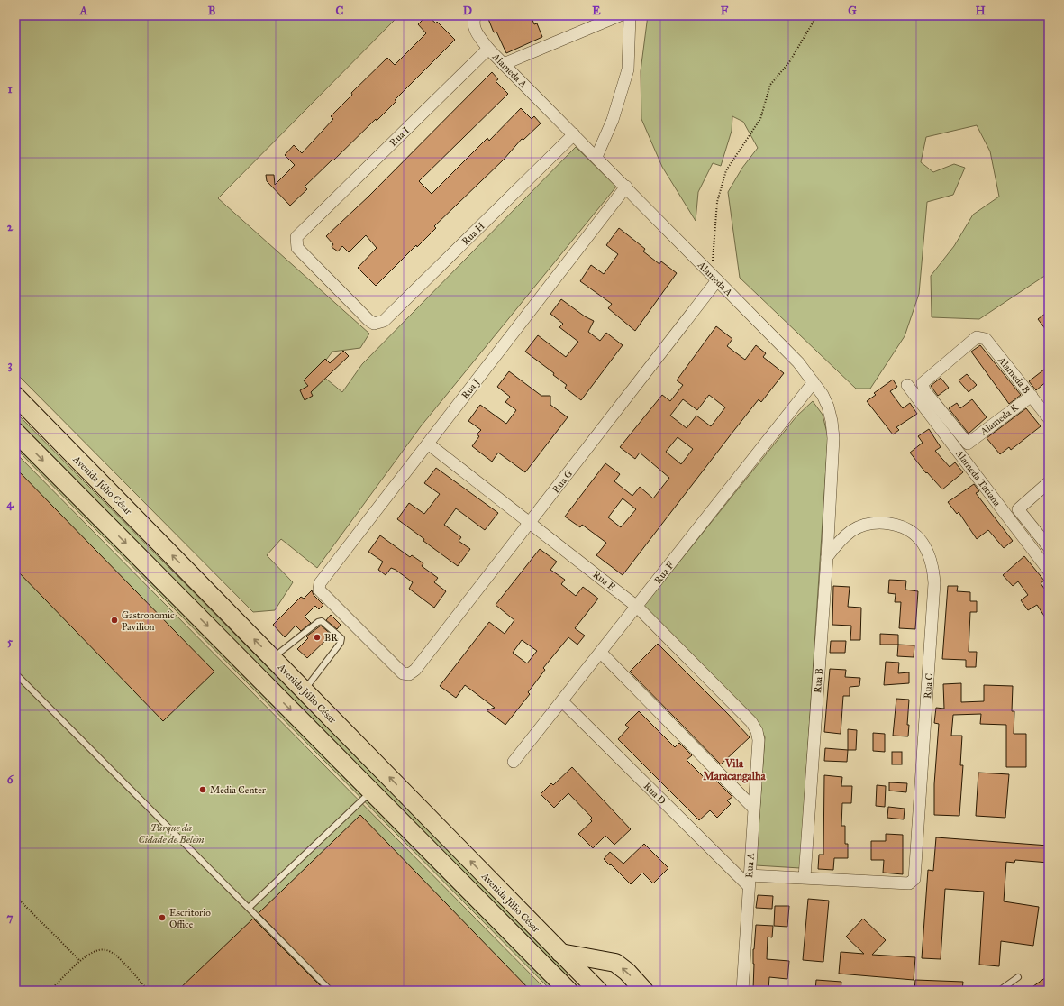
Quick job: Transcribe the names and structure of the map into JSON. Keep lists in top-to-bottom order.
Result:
{
  "streets": {
    "main road": ["Avenida Júlio César"],
    "street": [
      "Alameda A",
      "Rua I",
      "Rua H",
      "Alameda B",
      "Rua J",
      "Alameda K",
      "Alameda Tatiana",
      "Rua G",
      "Rua F",
      "Rua E",
      "Rua B",
      "Rua C",
      "Rua D",
      "Rua A"
    ]
  },
  "crossings": [
    ["Alameda A", "Rua I"],
    ["Alameda A", "Rua H"],
    ["Alameda A", "Rua J"],
    ["Alameda A", "Rua G"],
    ["Alameda A", "Rua F"],
    ["Alameda A", "Rua B"],
    ["Alameda A", "Rua C"],
    ["Rua I", "Rua H"],
    ["Alameda B", "Alameda K"],
    ["Alameda B", "Alameda Tatiana"],
    ["Rua J", "Rua G"],
    ["Rua J", "Rua E"],
    ["Alameda K", "Alameda Tatiana"],
    ["Rua G", "Rua E"],
    ["Rua F", "Rua E"],
    ["Rua F", "Rua D"],
    ["Rua E", "Rua A"],
    ["Rua B", "Rua C"],
    ["Rua D", "Rua A"]
  ],
  "districts": ["Vila Maracangalha"],
  "parks": ["Parque da Cidade de Belém"],
  "places": [
    "Gastronomic Pavilion",
    "BR",
    "Media Center",
    "Escritorio Office"
  ],
  "grid": {
    "columns": [
      "A",
      "B",
      "C",
      "D",
      "E",
      "F",
      "G",
      "H"
    ],
    "rows": [
      "1",
      "2",
      "3",
      "4",
      "5",
      "6",
      "7"
    ]
  }
}
